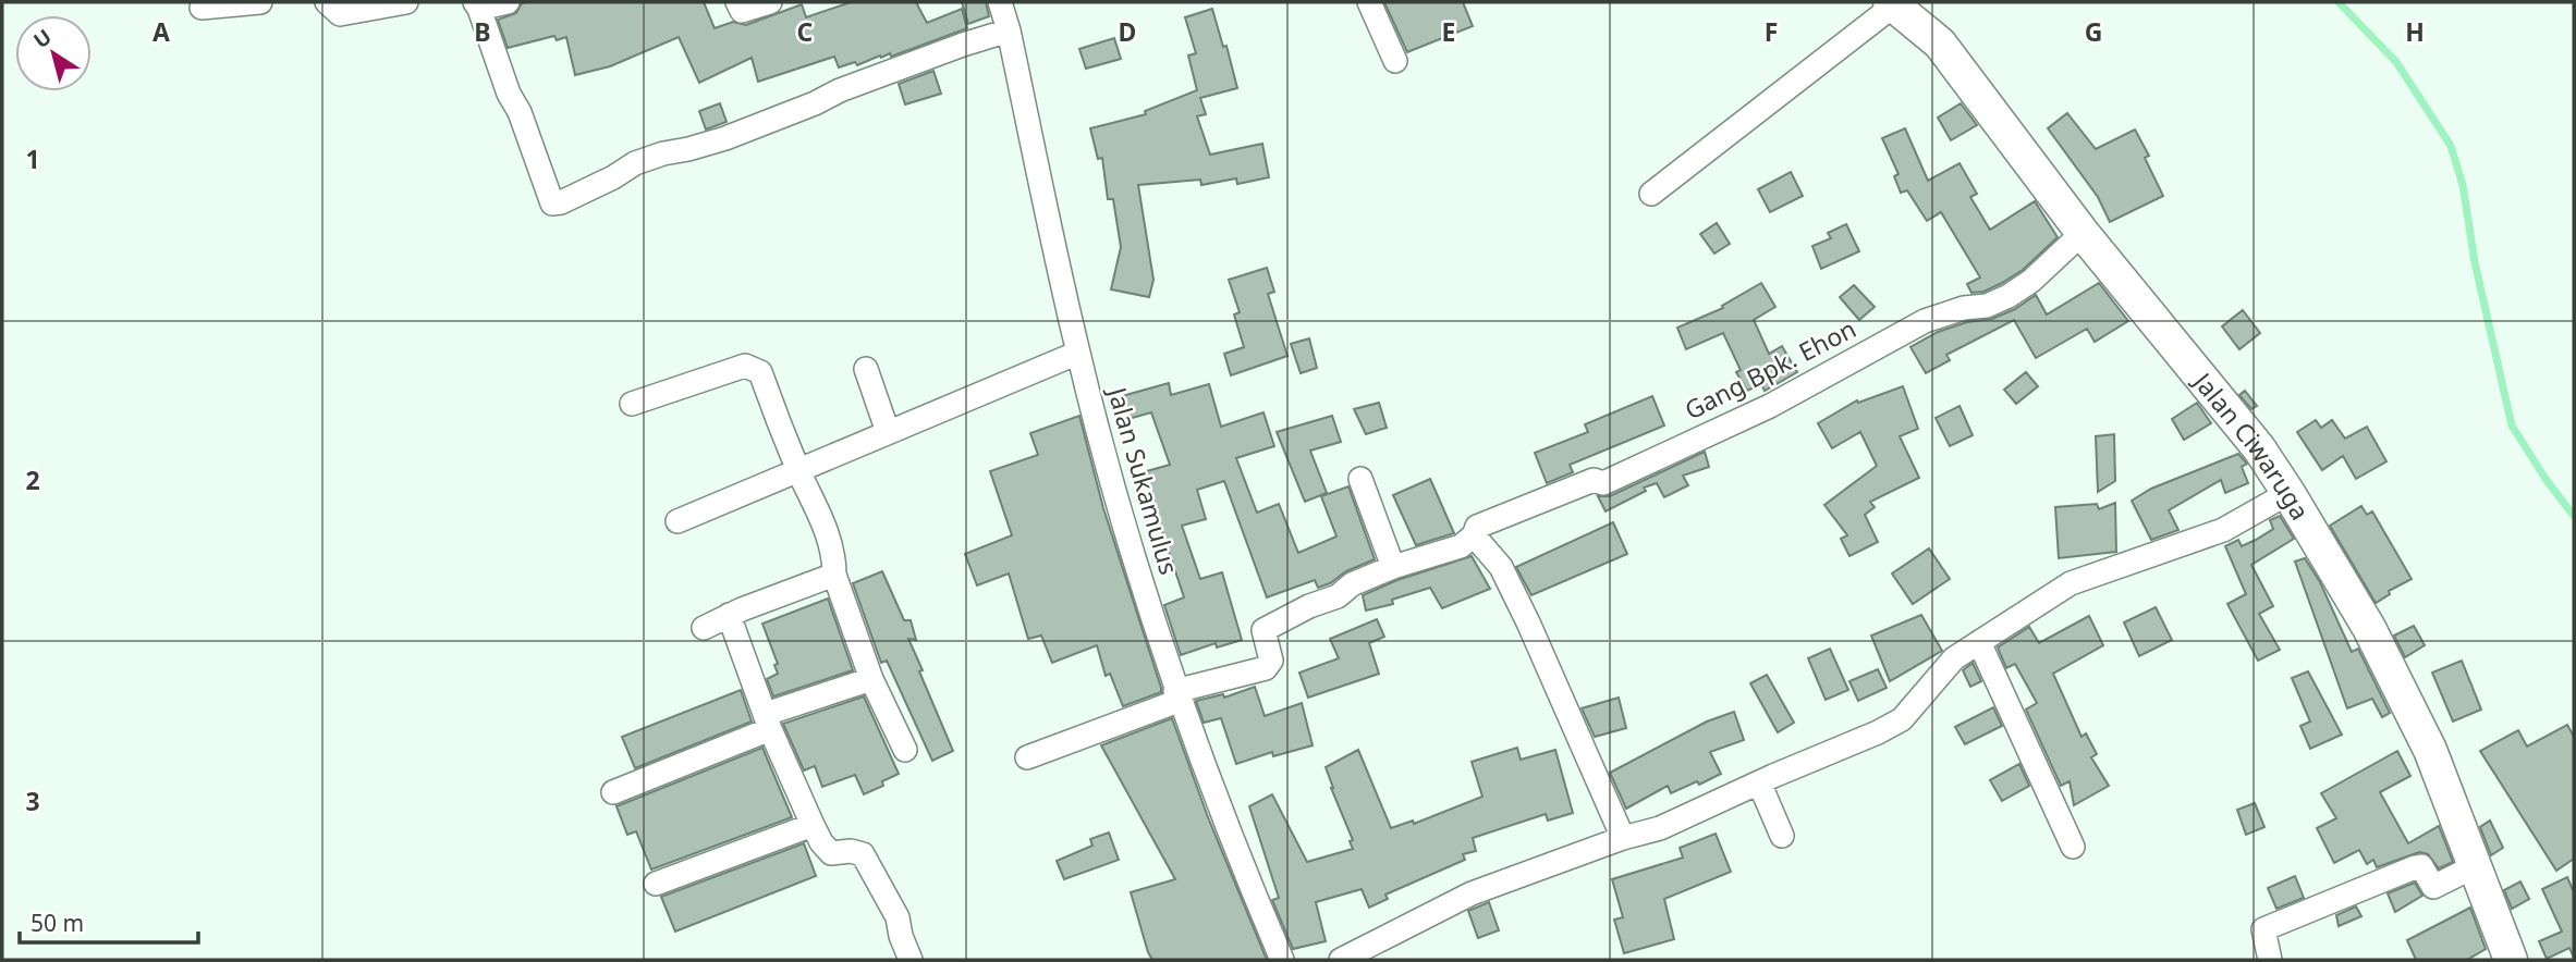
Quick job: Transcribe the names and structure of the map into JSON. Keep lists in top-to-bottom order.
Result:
{
  "streets": {
    "street": ["Gang Bpk. Ehon", "Jalan Ciwaruga", "Jalan Sukamulus"]
  },
  "crossings": [
    ["Gang Bpk. Ehon", "Jalan Ciwaruga"],
    ["Gang Bpk. Ehon", "Jalan Sukamulus"]
  ],
  "scale_bar": "50 m",
  "north": "top left",
  "grid": {
    "columns": [
      "A",
      "B",
      "C",
      "D",
      "E",
      "F",
      "G",
      "H"
    ],
    "rows": ["1", "2", "3"]
  }
}
